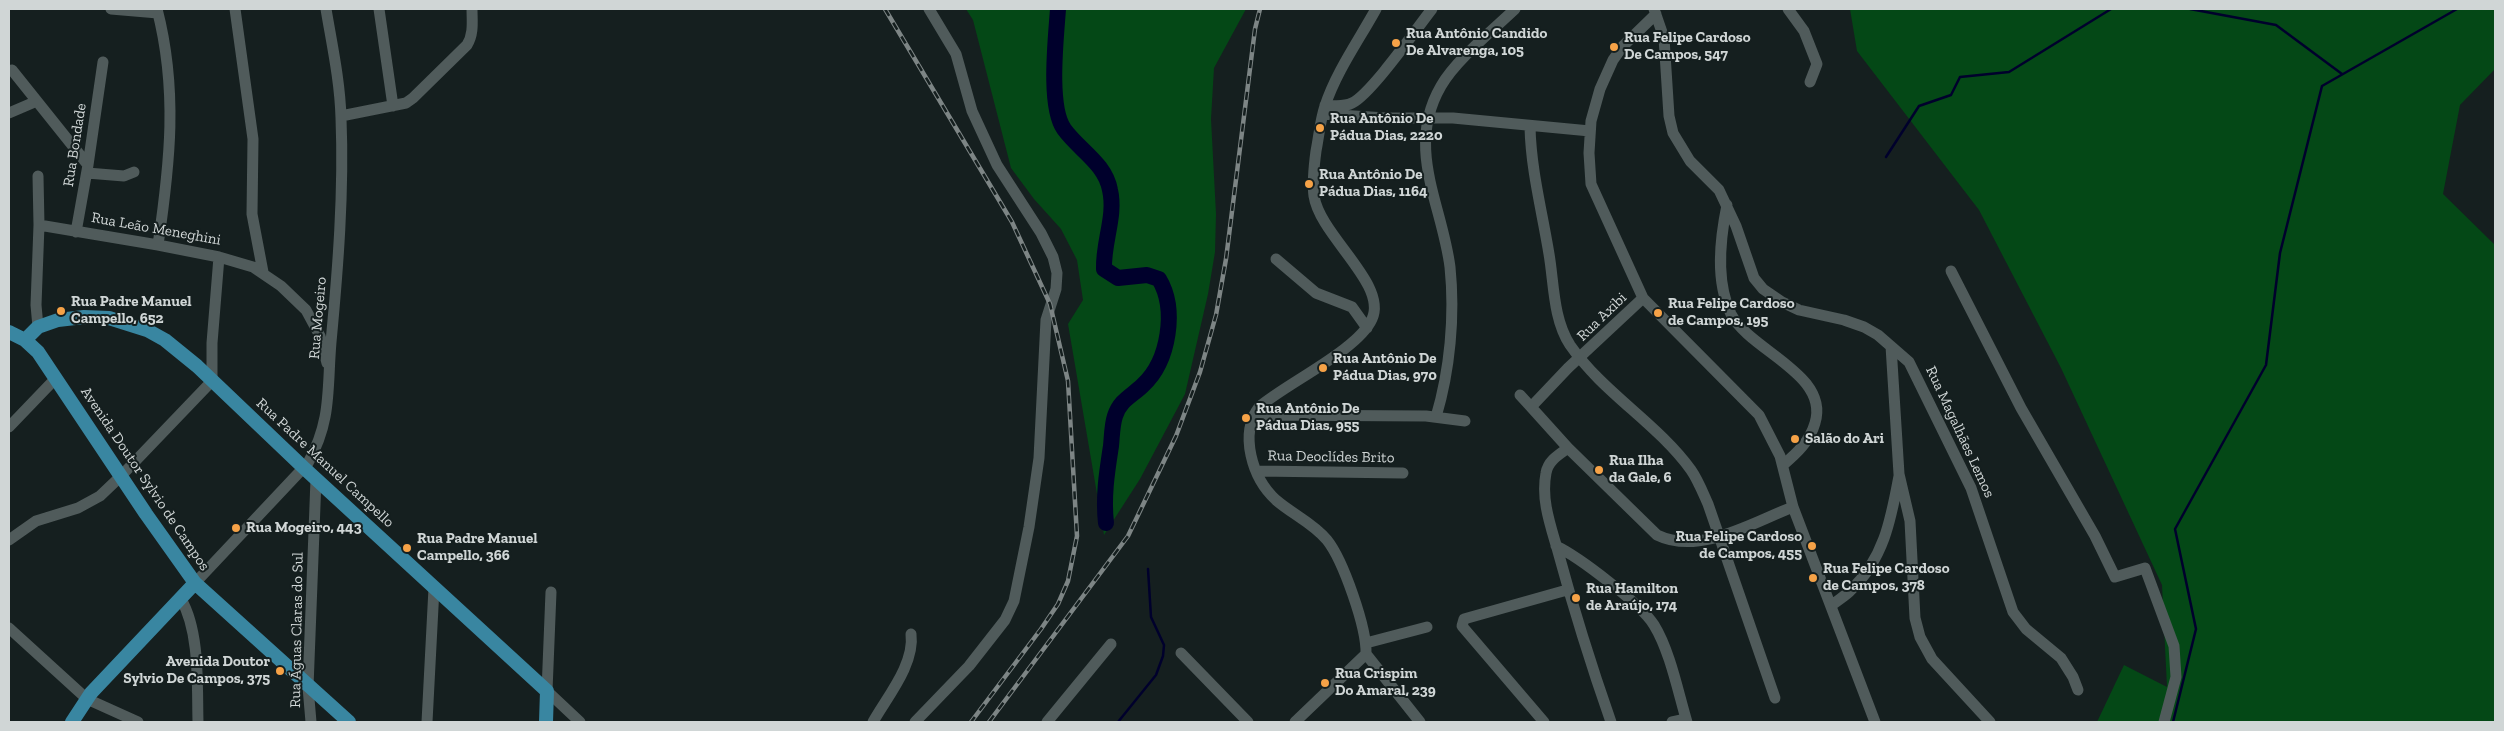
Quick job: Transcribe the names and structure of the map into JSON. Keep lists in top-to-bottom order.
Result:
{
  "streets": {
    "main road": ["Rua Padre Manuel Campello", "Avenida Doutor Sylvio de Campos"],
    "street": [
      "Rua Bondade",
      "Rua Leão Meneghini",
      "Rua Axibi",
      "Rua Mogeiro",
      "Rua Magalhães Lemos",
      "Rua Deoclídes Brito",
      "Rua Águas Claras do Sul"
    ]
  },
  "crossings": [
    ["Rua Bondade", "Rua Leão Meneghini"],
    ["Rua Leão Meneghini", "Rua Mogeiro"],
    ["Rua Mogeiro", "Rua Padre Manuel Campello"],
    ["Rua Mogeiro", "Avenida Doutor Sylvio de Campos"],
    ["Rua Padre Manuel Campello", "Rua Águas Claras do Sul"],
    ["Avenida Doutor Sylvio de Campos", "Rua Águas Claras do Sul"]
  ],
  "places": [
    "Rua Antônio Candido De Alvarenga, 105",
    "Rua Felipe Cardoso De Campos, 547",
    "Rua Antônio De Pádua Dias, 2220",
    "Rua Antônio De Pádua Dias, 1164",
    "Rua Padre Manuel Campello, 652",
    "Rua Felipe Cardoso de Campos, 195",
    "Rua Antônio De Pádua Dias, 970",
    "Rua Antônio De Pádua Dias, 955",
    "Salão do Ari",
    "Rua Ilha da Gale, 6",
    "Rua Mogeiro, 443",
    "Rua Felipe Cardoso de Campos, 455",
    "Rua Padre Manuel Campello, 366",
    "Rua Felipe Cardoso de Campos, 378",
    "Rua Hamilton de Araújo, 174",
    "Avenida Doutor Sylvio De Campos, 375",
    "Rua Crispim Do Amaral, 239"
  ]
}
